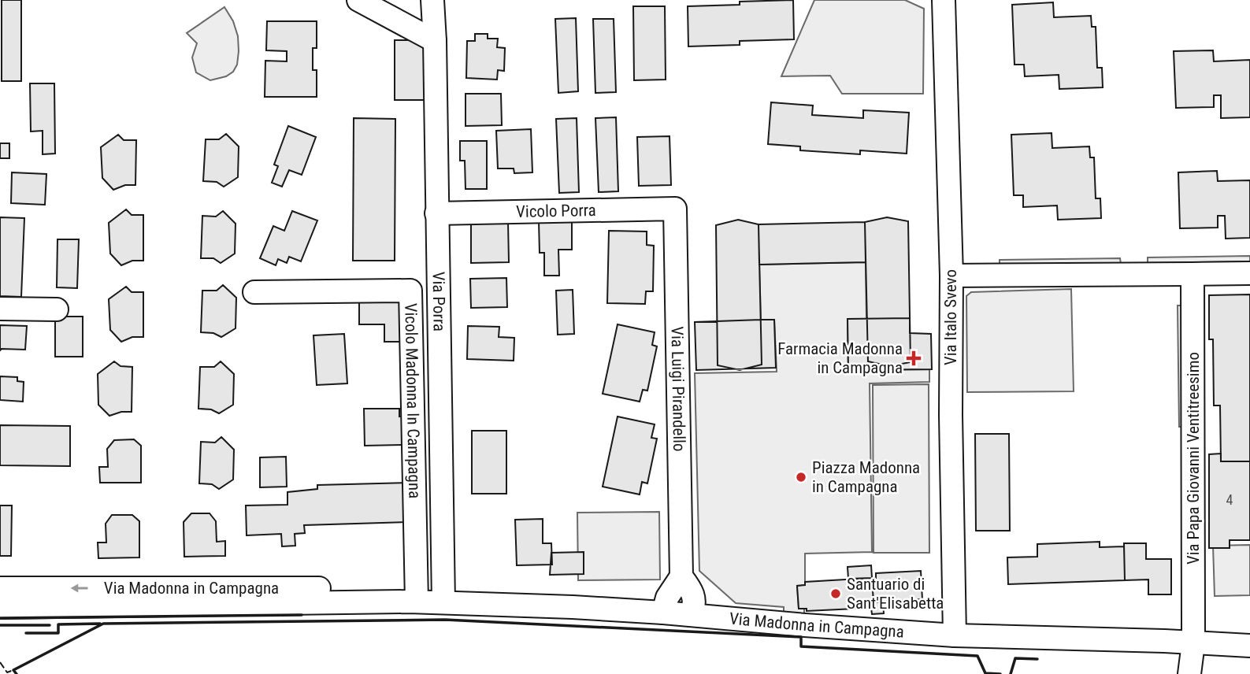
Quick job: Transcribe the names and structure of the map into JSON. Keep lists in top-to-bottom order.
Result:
{
  "streets": {
    "street": [
      "Vicolo Porra",
      "Via Porra",
      "Via Italo Svevo",
      "Via Luigi Pirandello",
      "Vicolo Madonna In Campagna",
      "Via Papa Giovanni Ventitreesimo",
      "Via Madonna in Campagna"
    ]
  },
  "crossings": [
    ["Vicolo Porra", "Via Porra"],
    ["Vicolo Porra", "Via Luigi Pirandello"],
    ["Via Porra", "Via Madonna in Campagna"],
    ["Via Italo Svevo", "Via Madonna in Campagna"],
    ["Via Luigi Pirandello", "Via Madonna in Campagna"],
    ["Vicolo Madonna In Campagna", "Via Madonna in Campagna"],
    ["Via Papa Giovanni Ventitreesimo", "Via Madonna in Campagna"]
  ],
  "places": {
    "health": ["Farmacia Madonna in Campagna"],
    "other": ["Piazza Madonna in Campagna", "Santuario di Sant'Elisabetta"]
  },
  "house_numbers": ["4"]
}
